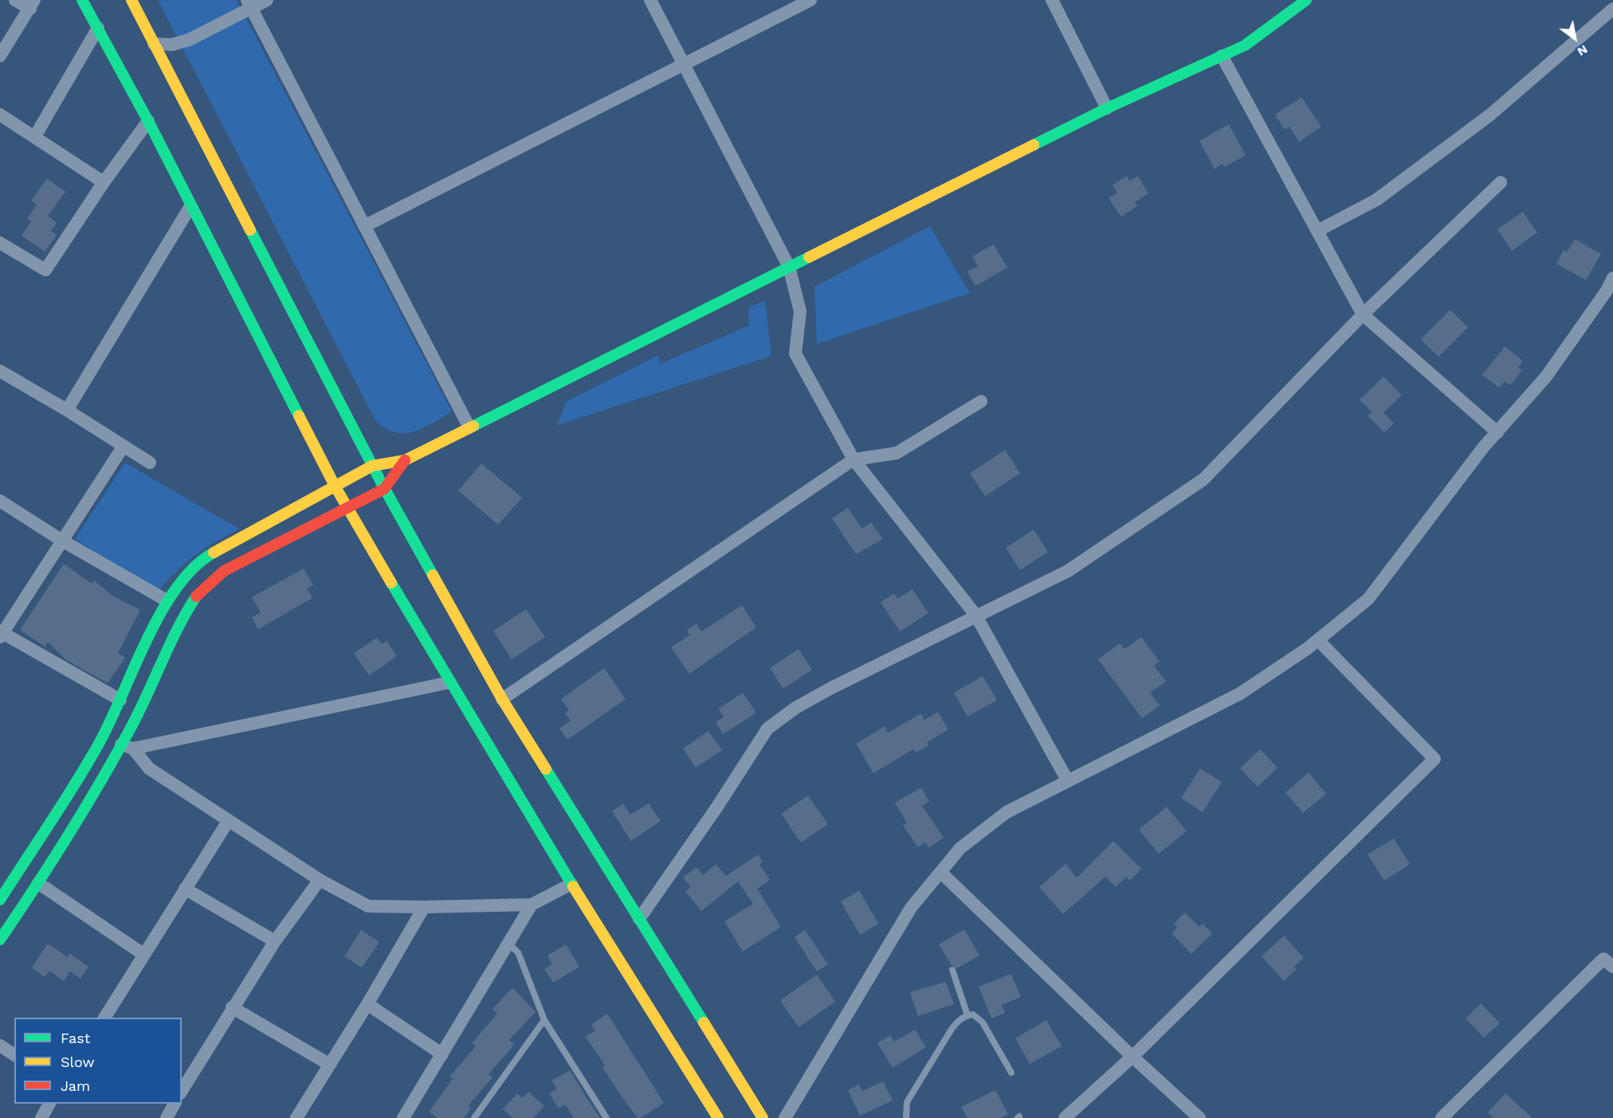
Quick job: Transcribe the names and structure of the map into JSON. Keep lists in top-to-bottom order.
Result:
{
  "legend": ["Fast", "Slow", "Jam"],
  "north": "bottom right"
}
